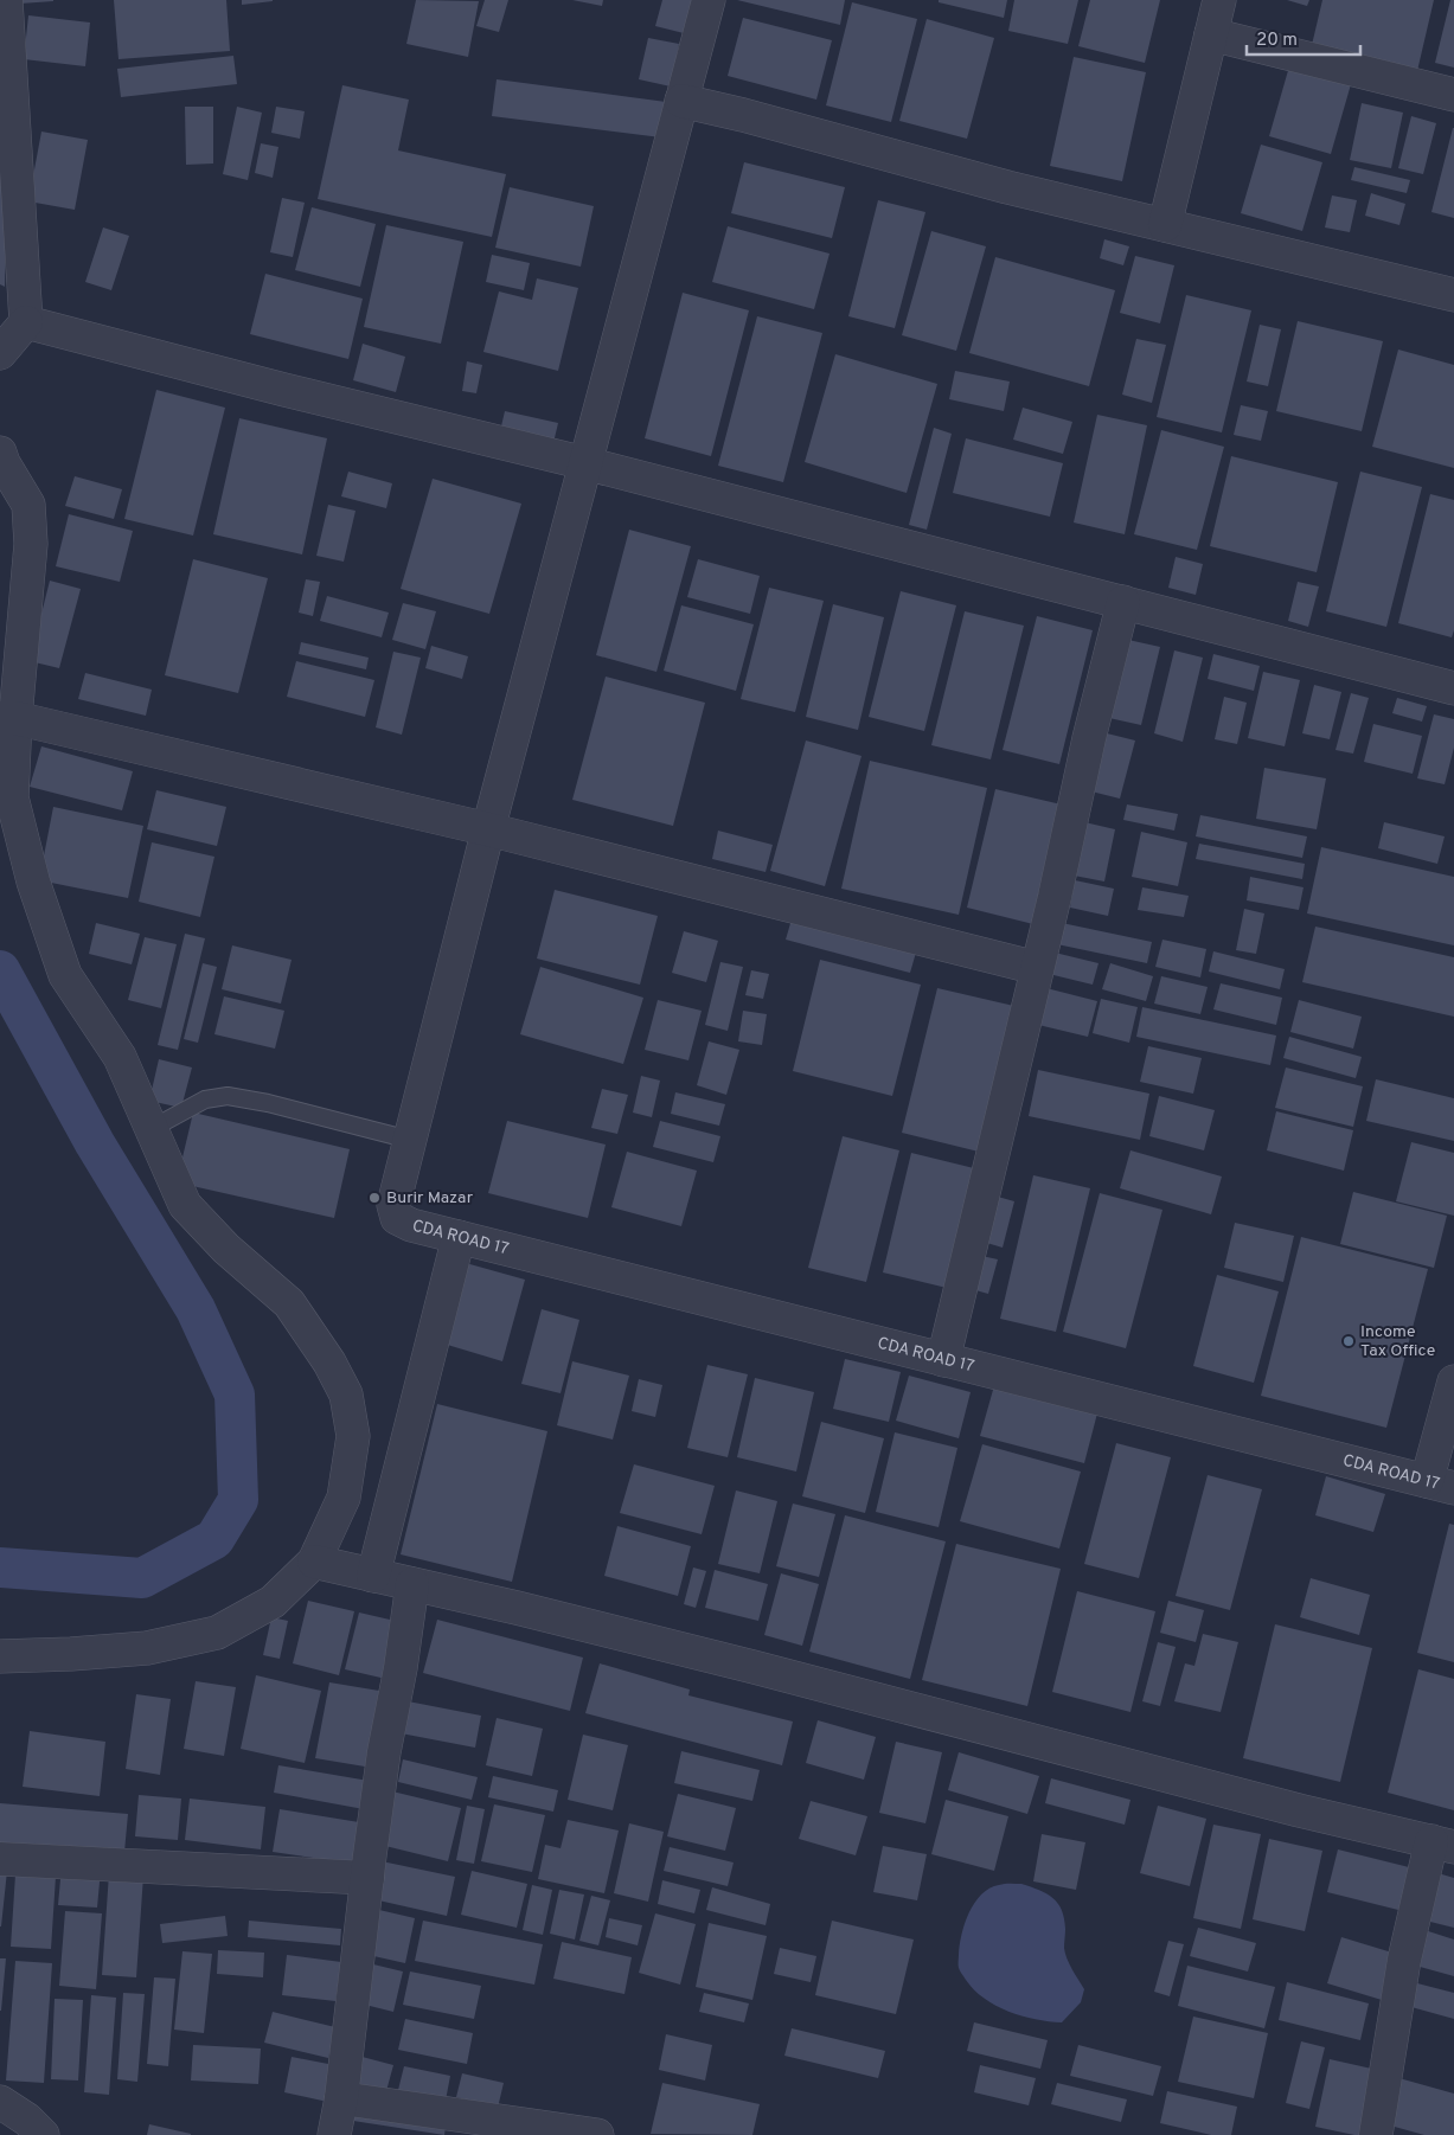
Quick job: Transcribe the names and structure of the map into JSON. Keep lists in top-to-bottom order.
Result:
{
  "streets": {
    "street": ["CDA ROAD 17"]
  },
  "places": ["Burir Mazar", "Income Tax Office"],
  "scale_bar": "20 m"
}
